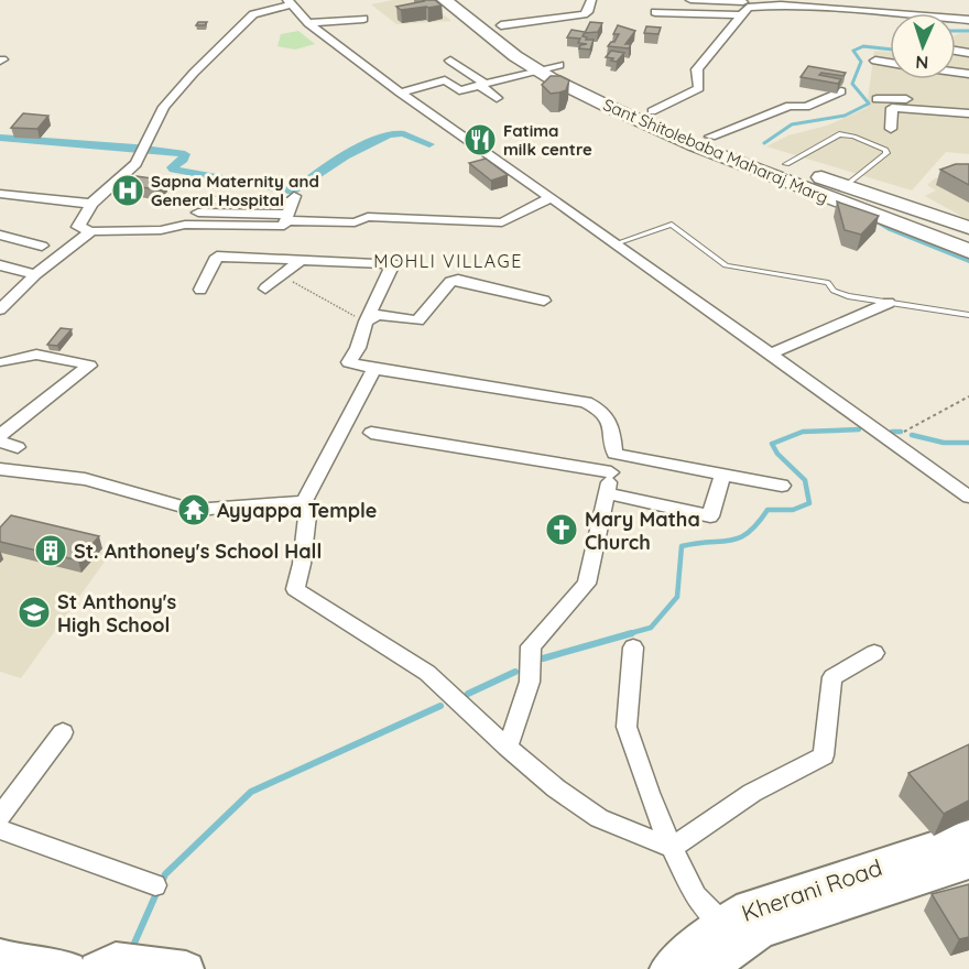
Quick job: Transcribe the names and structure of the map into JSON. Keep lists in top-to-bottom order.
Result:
{
  "streets": {
    "main road": ["Sant Shitolebaba Maharaj Marg", "Kherani Road"]
  },
  "districts": ["MOHLI VILLAGE"],
  "places": {
    "restaurant": ["Fatima milk centre"],
    "hospital": ["Sapna Maternity and General Hospital"],
    "temple": ["Ayyappa Temple"],
    "church": ["Mary Matha Church"],
    "building": ["St. Anthoney's School Hall"],
    "school or university": ["St Anthony's High School"]
  },
  "north": "bottom"
}
